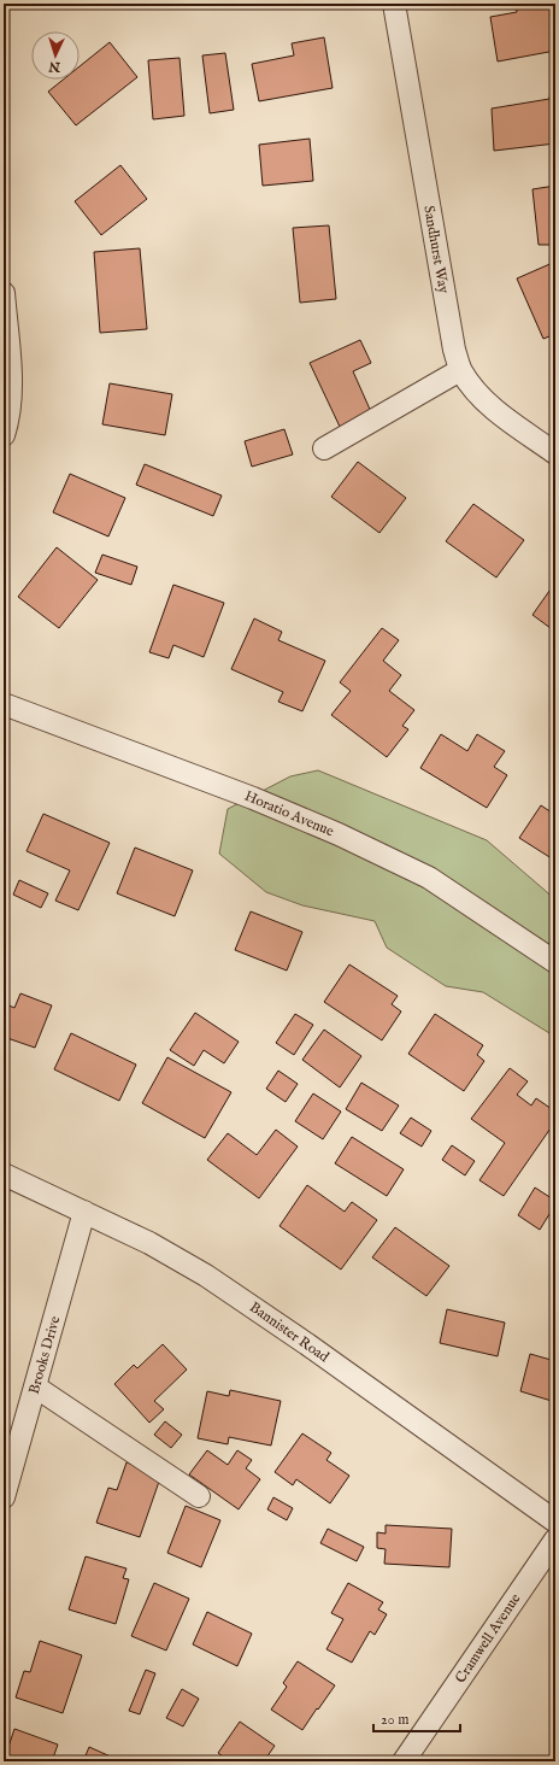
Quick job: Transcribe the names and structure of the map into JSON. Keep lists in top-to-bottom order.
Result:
{
  "streets": {
    "street": [
      "Sandhurst Way",
      "Horatio Avenue",
      "Bannister Road",
      "Brooks Drive",
      "Cramwell Avenue"
    ]
  },
  "crossings": [
    ["Bannister Road", "Brooks Drive"]
  ],
  "scale_bar": "20 m",
  "north": "bottom"
}
